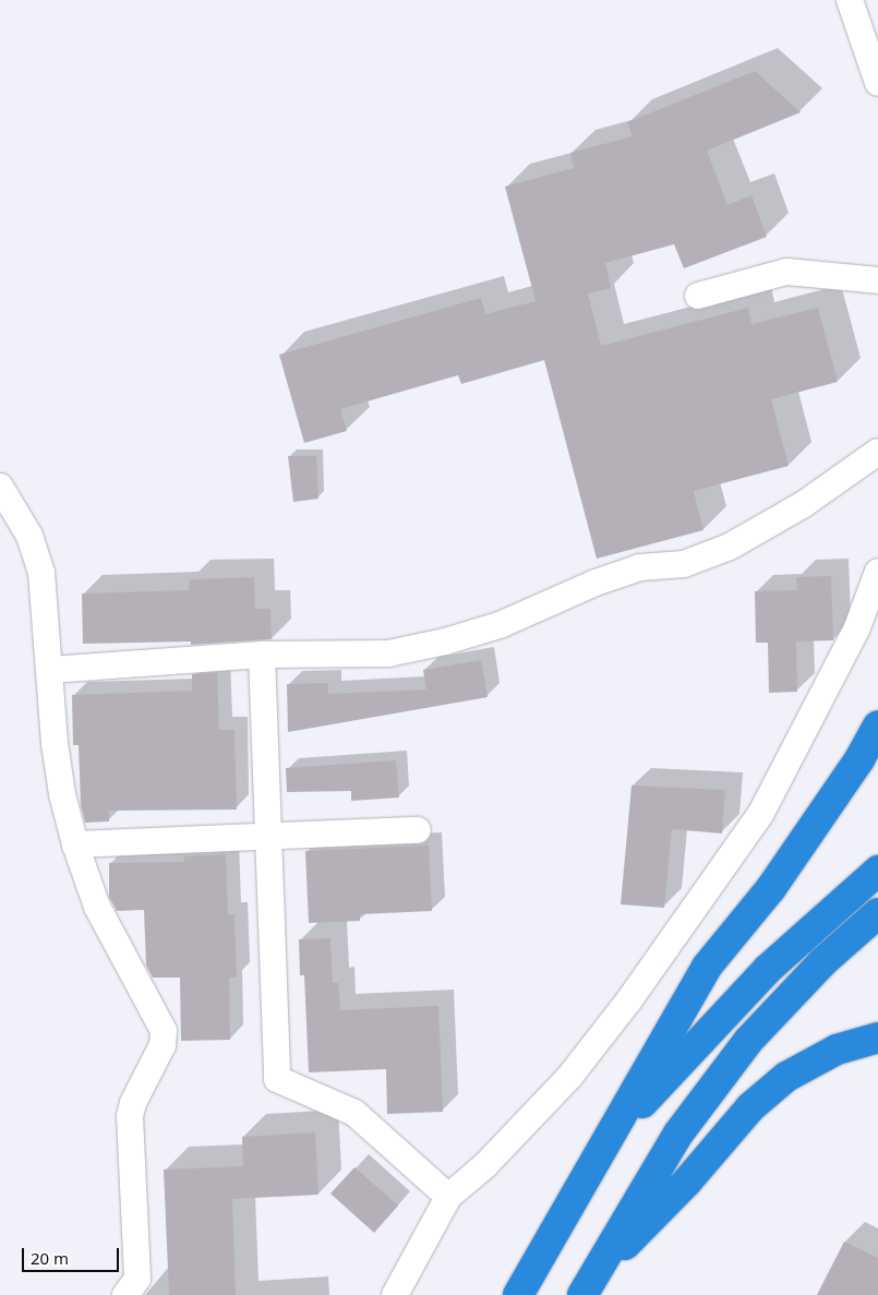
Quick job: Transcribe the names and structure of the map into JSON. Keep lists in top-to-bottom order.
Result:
{
  "scale_bar": "20 m"
}
